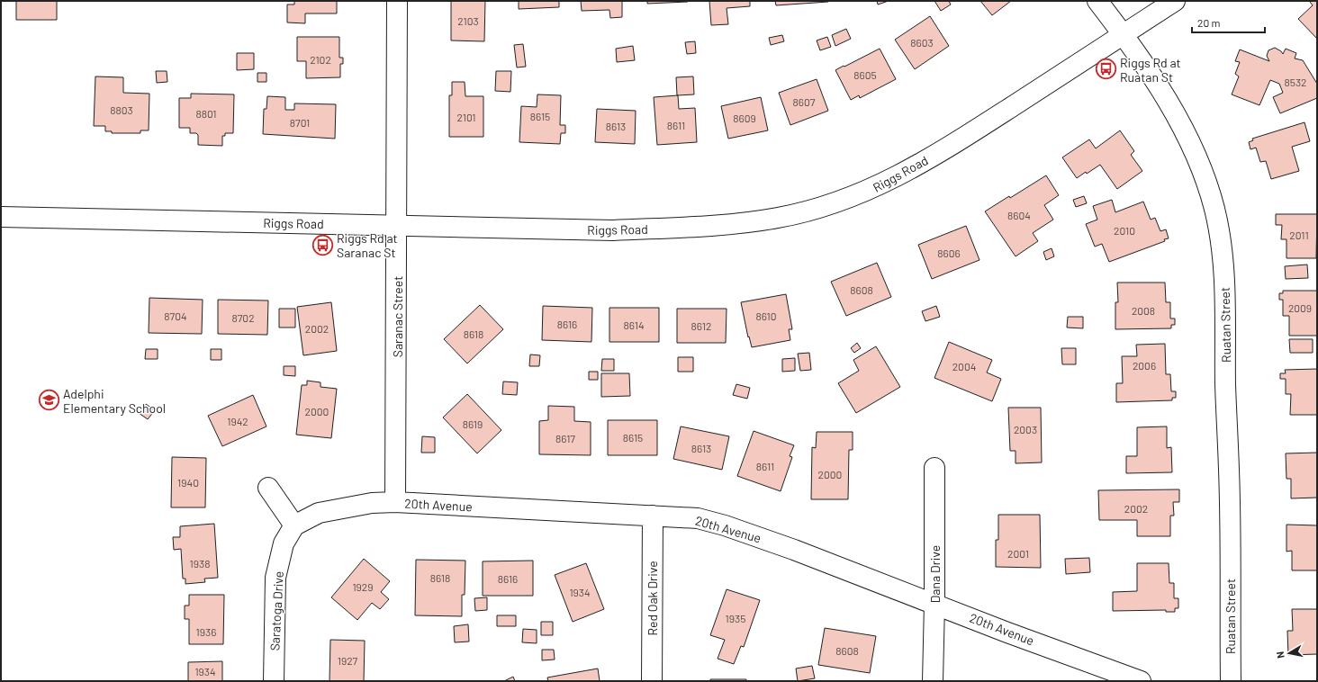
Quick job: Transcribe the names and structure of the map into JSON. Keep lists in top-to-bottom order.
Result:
{
  "streets": {
    "street": [
      "Riggs Road",
      "Saranac Street",
      "Ruatan Street",
      "20th Avenue",
      "Dana Drive",
      "Red Oak Drive",
      "Saratoga Drive"
    ]
  },
  "crossings": [
    ["Riggs Road", "Saranac Street"],
    ["Riggs Road", "Ruatan Street"],
    ["Saranac Street", "20th Avenue"],
    ["20th Avenue", "Dana Drive"],
    ["20th Avenue", "Red Oak Drive"],
    ["20th Avenue", "Saratoga Drive"]
  ],
  "places": {
    "bus stop": ["Riggs Rd at Ruatan St", "Riggs Rd at Saranac St"],
    "school or university": ["Adelphi Elementary School"]
  },
  "house_numbers": [
    "2103",
    "8603",
    "2102",
    "8605",
    "8532",
    "8607",
    "8803",
    "8801",
    "8615",
    "2101",
    "8609",
    "8701",
    "8611",
    "8613",
    "8604",
    "2010",
    "2011",
    "8606",
    "8608",
    "2009",
    "2008",
    "8704",
    "8610",
    "8702",
    "8616",
    "8614",
    "8612",
    "2002",
    "8618",
    "2006",
    "2004",
    "2000",
    "1942",
    "8619",
    "2003",
    "8615",
    "8617",
    "8613",
    "8611",
    "2000",
    "1940",
    "2002",
    "2001",
    "1938",
    "8618",
    "8616",
    "1929",
    "1934",
    "1935",
    "1936",
    "8608",
    "1927",
    "1934"
  ],
  "scale_bar": "20 m",
  "north": "left"
}
